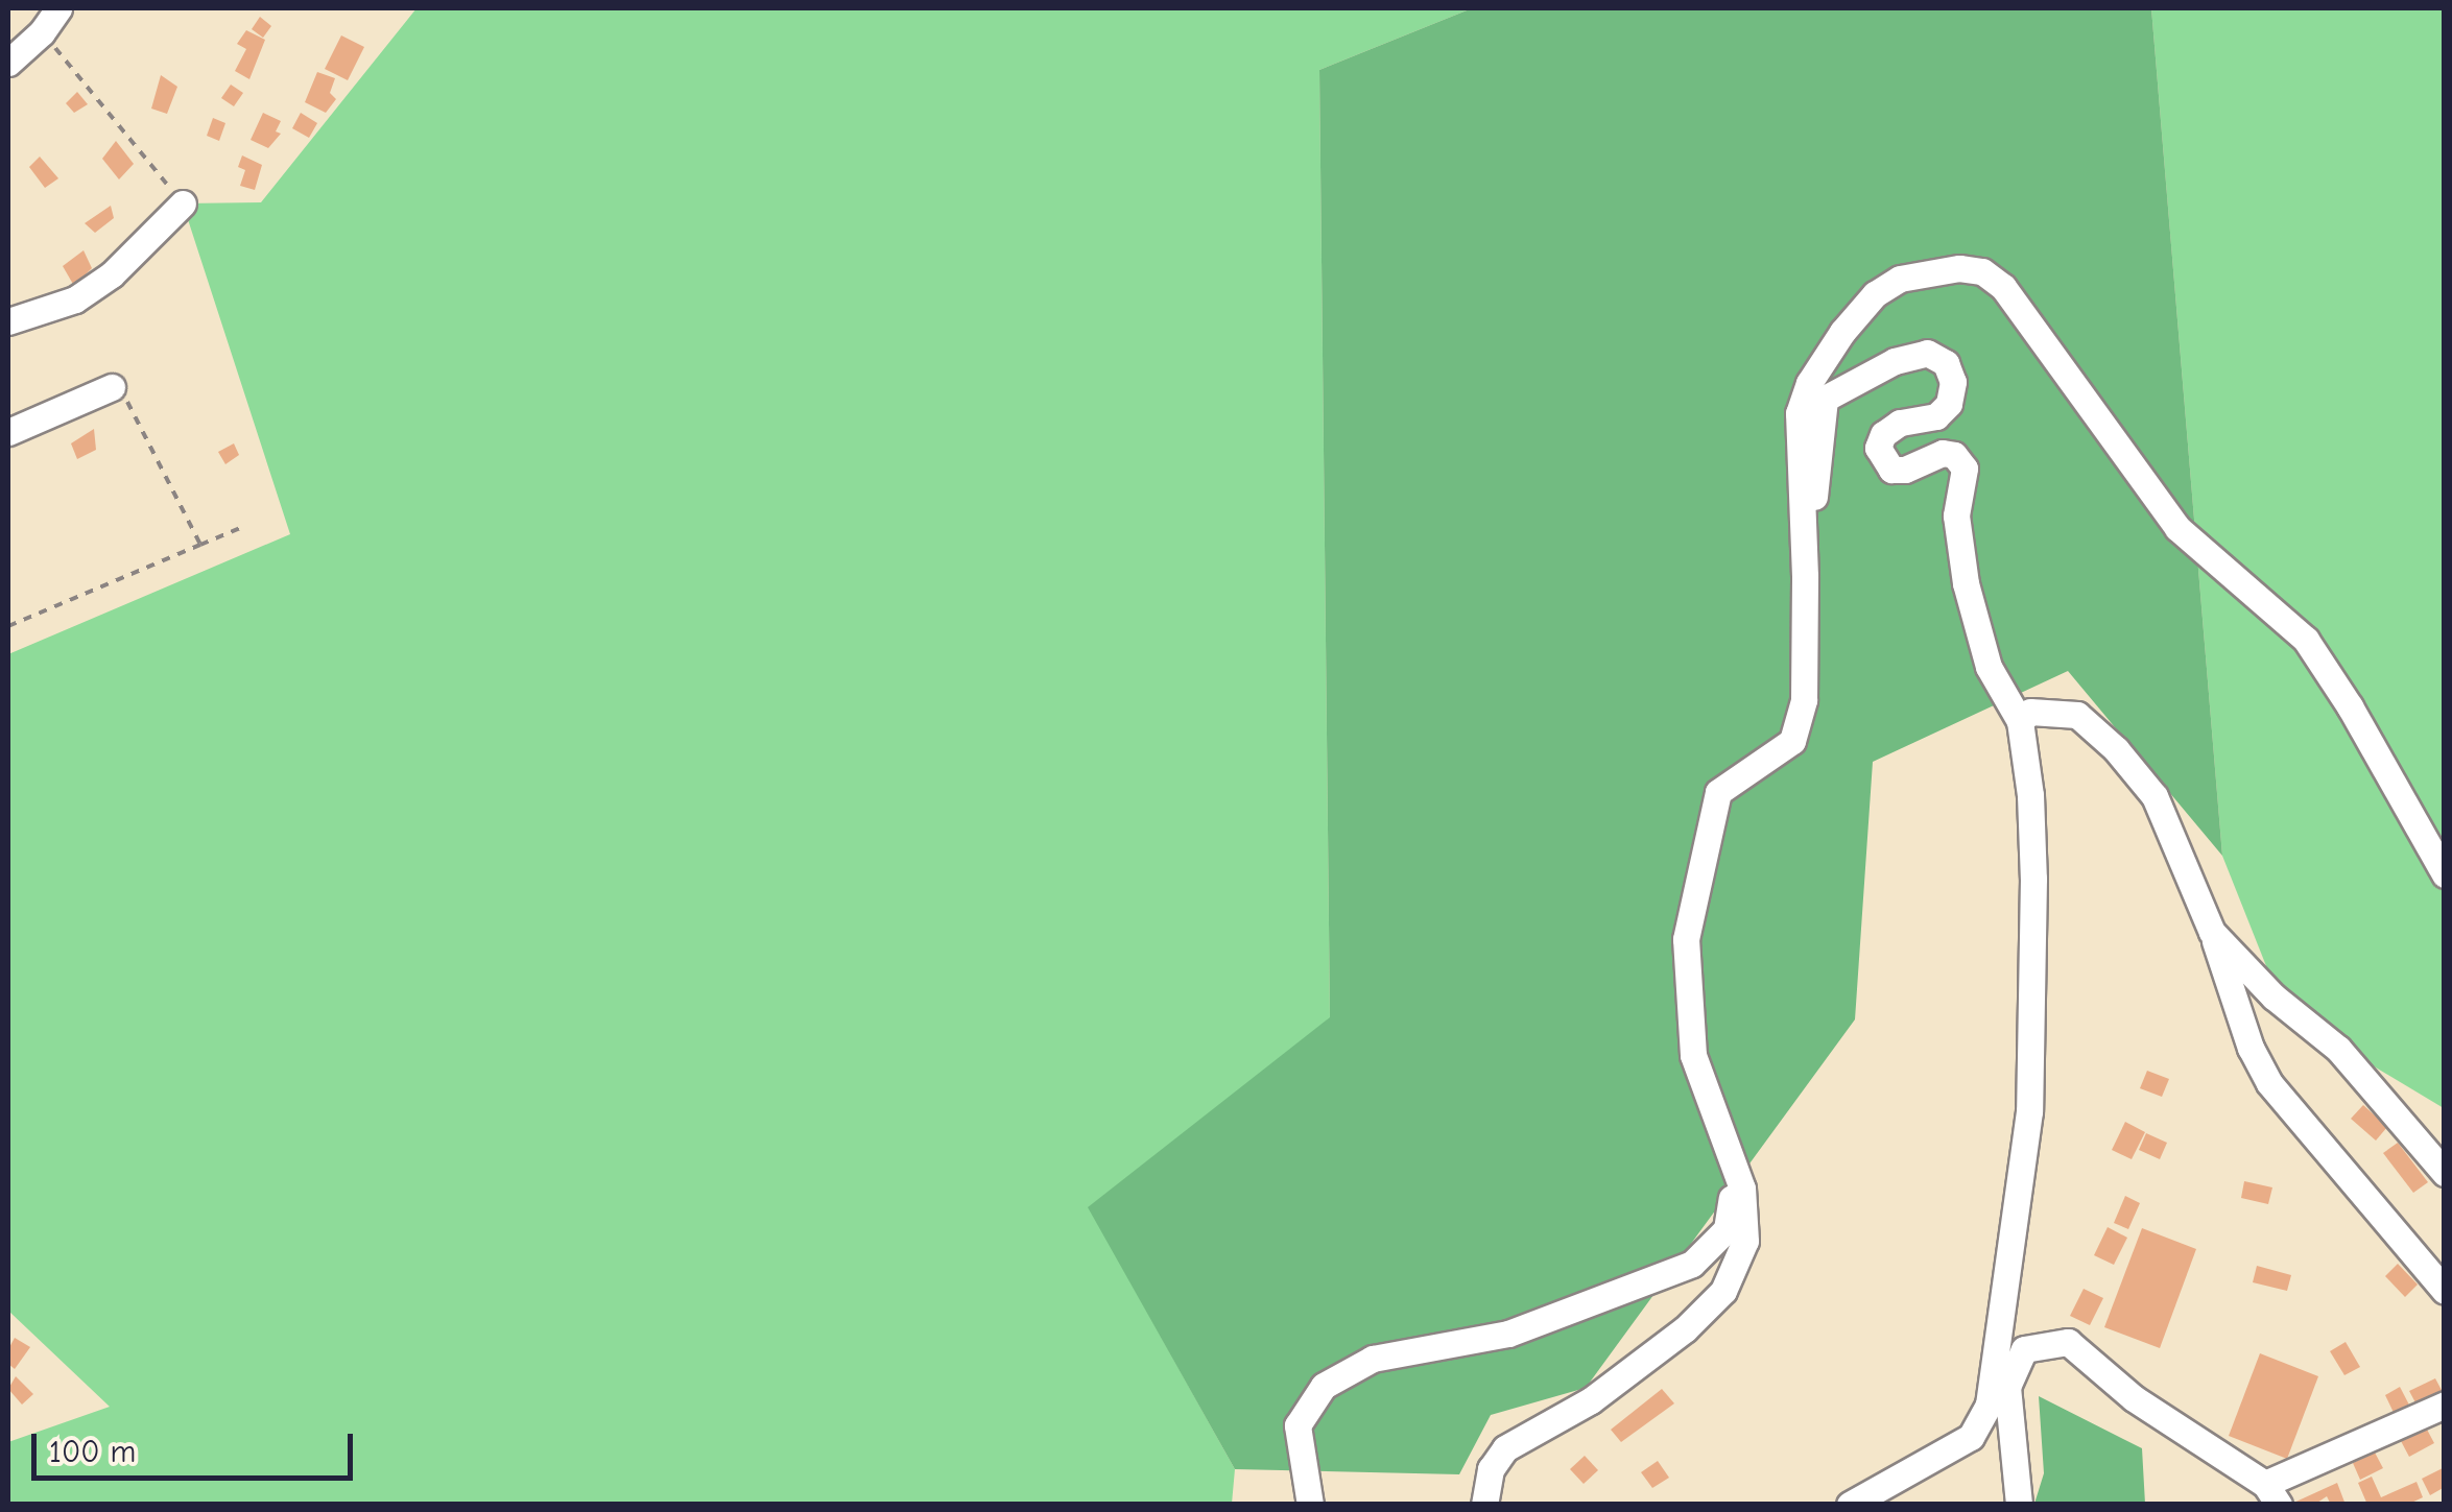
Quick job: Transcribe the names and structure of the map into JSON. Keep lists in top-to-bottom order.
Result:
{
  "scale_bar": "100 m"
}
